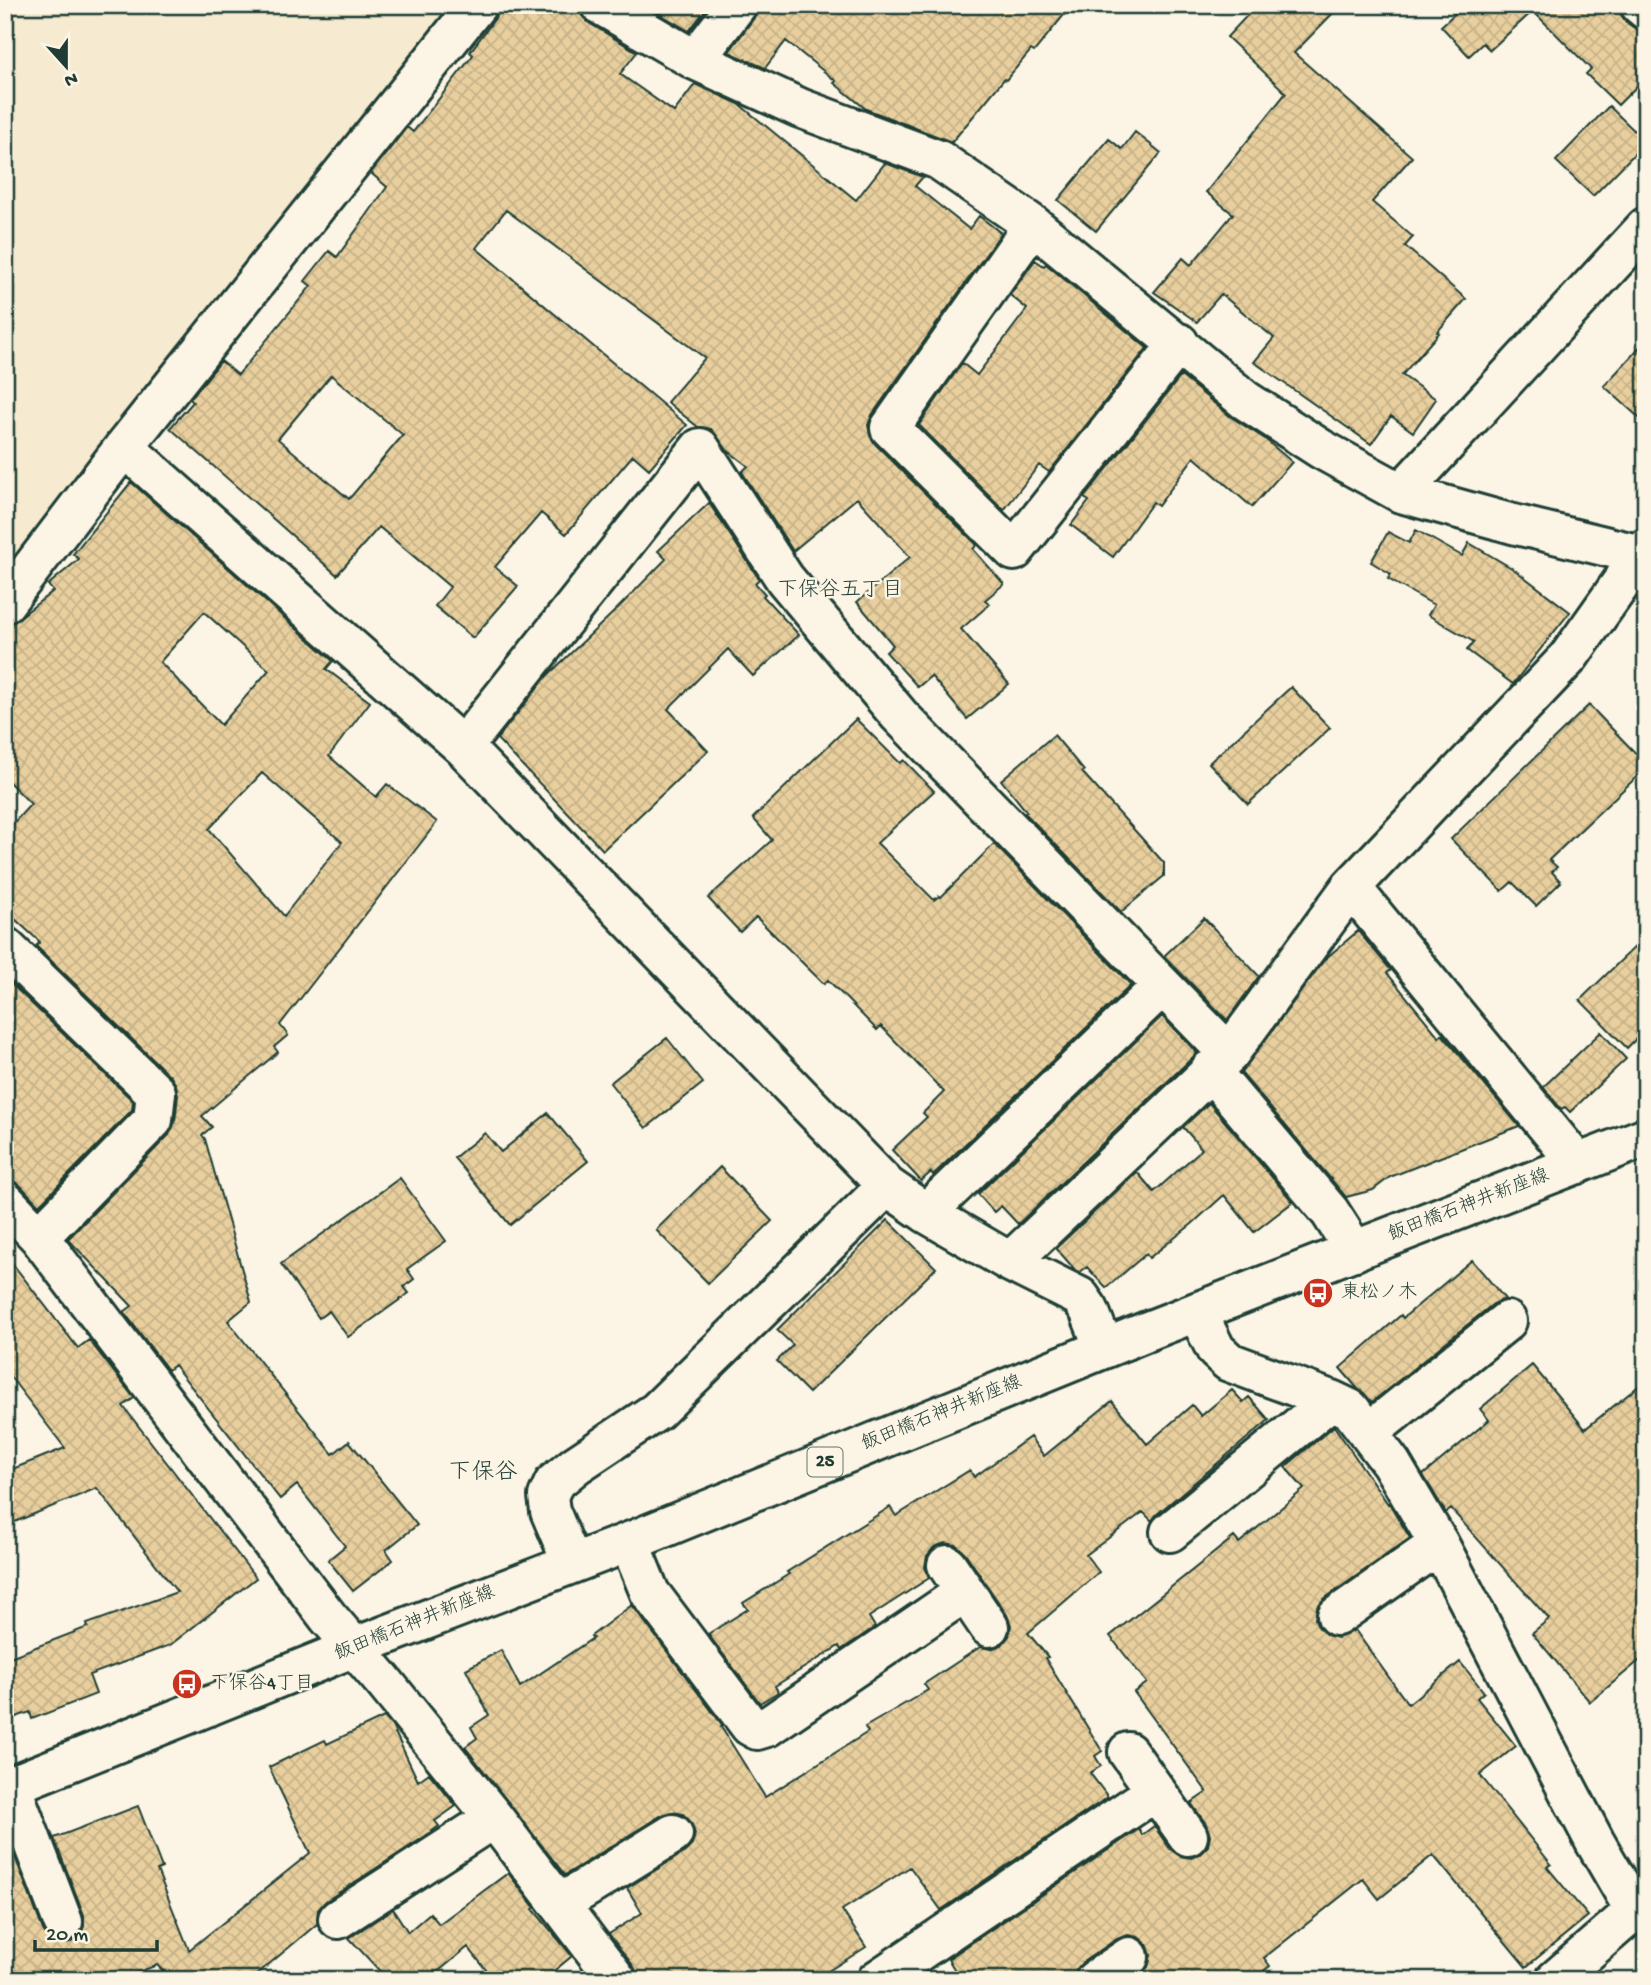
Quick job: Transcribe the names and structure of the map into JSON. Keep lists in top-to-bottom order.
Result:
{
  "streets": {
    "street": ["飯田橋石神井新座線", "25"]
  },
  "districts": ["下保谷五丁目", "下保谷"],
  "places": {
    "bus stop": ["東松ノ木", "下保谷4丁目"]
  },
  "scale_bar": "20 m",
  "north": "bottom"
}
